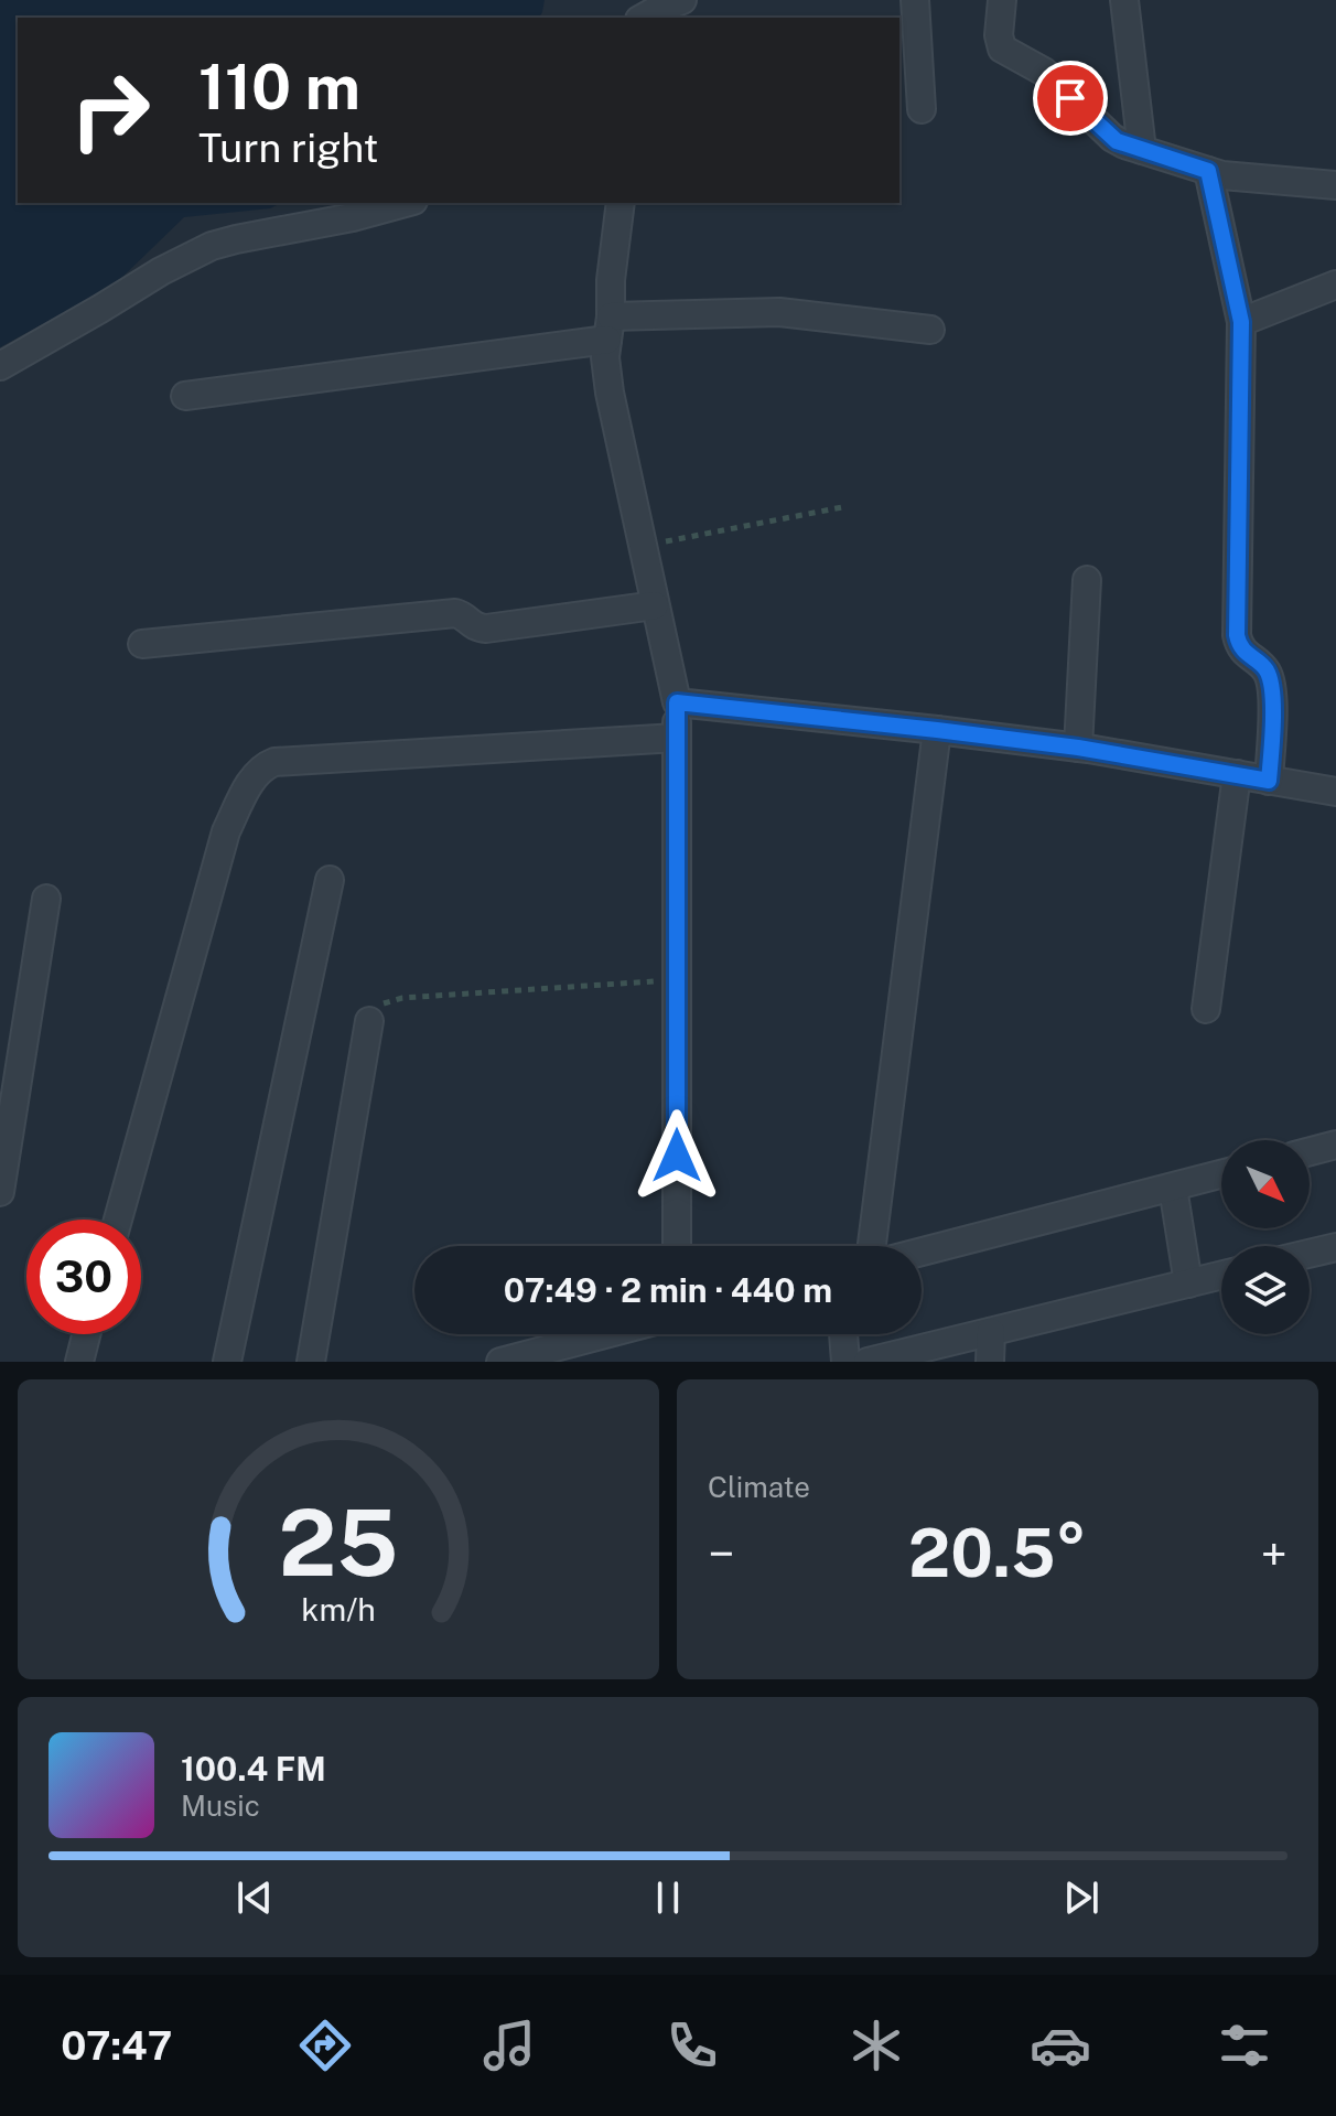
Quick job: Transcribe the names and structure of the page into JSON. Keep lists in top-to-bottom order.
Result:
{
  "north": "bottom right",
  "page": {
    "turn": ["110 m", "Turn right"],
    "limit": "30",
    "trip": "07:49 · 2 min · 440 m",
    "tile": "Climate",
    "heat": ["−", "20.5°", "+"],
    "song": ["100.4 FM", "Music"],
    "tabs": "07:47",
    "gauge": ["25", "km/h"]
  }
}
